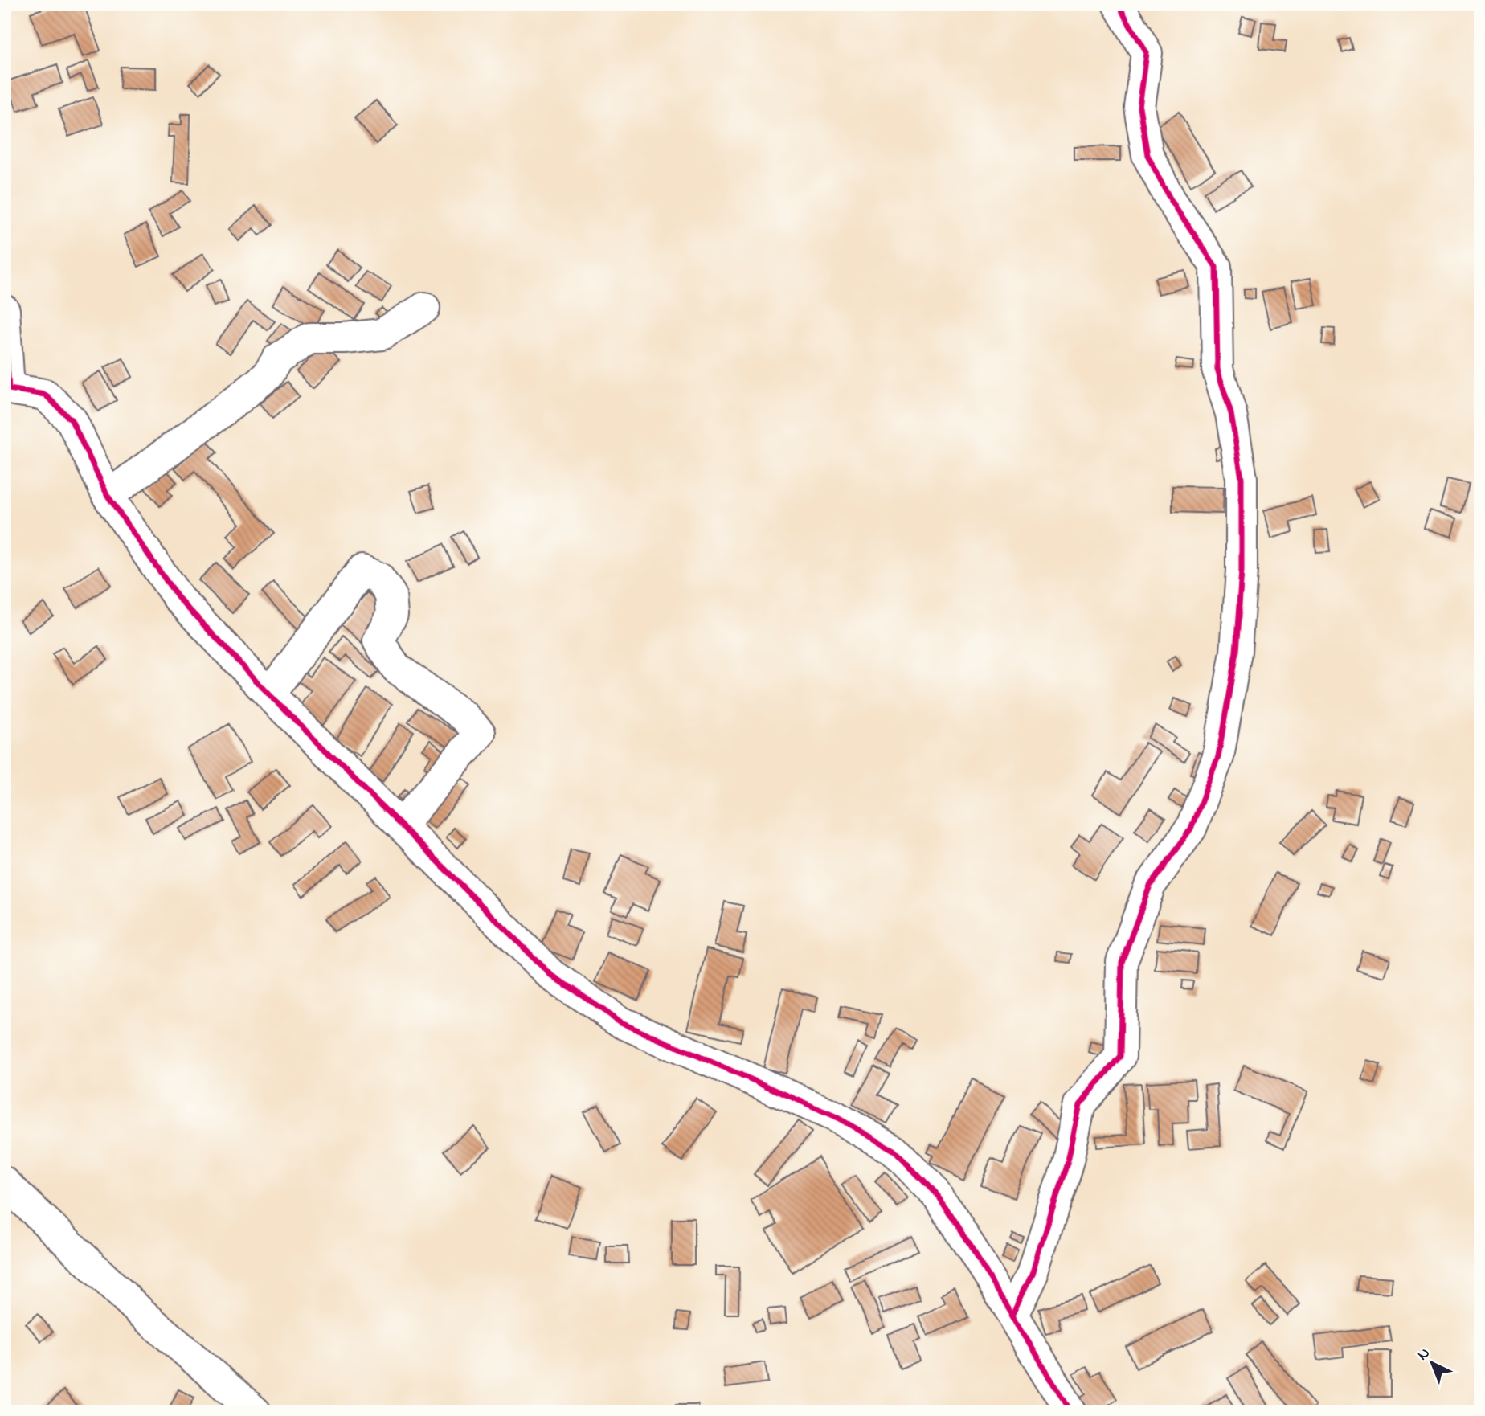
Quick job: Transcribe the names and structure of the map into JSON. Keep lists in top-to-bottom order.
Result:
{
  "north": "top left"
}
